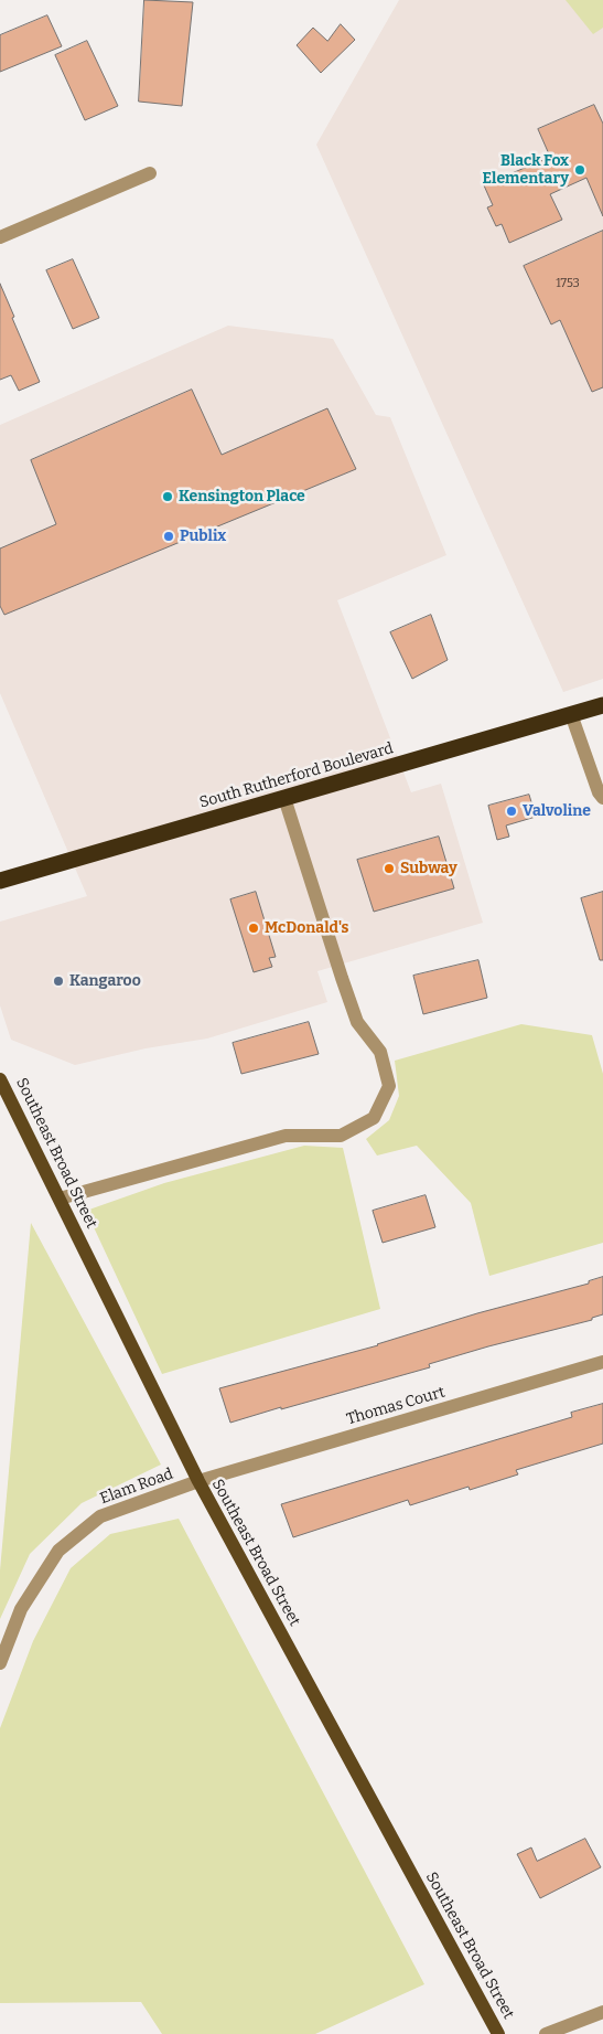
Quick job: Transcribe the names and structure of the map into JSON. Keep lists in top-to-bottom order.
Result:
{
  "streets": {
    "highway": ["South Rutherford Boulevard"],
    "main road": ["Southeast Broad Street"],
    "street": ["Thomas Court", "Elam Road"]
  },
  "crossings": [
    ["Southeast Broad Street", "Thomas Court"],
    ["Southeast Broad Street", "Elam Road"],
    ["Thomas Court", "Elam Road"]
  ],
  "places": [
    "Black Fox Elementary",
    "Kensington Place",
    "Publix",
    "Valvoline",
    "Subway",
    "McDonald's",
    "Kangaroo"
  ],
  "house_numbers": ["1753"]
}
